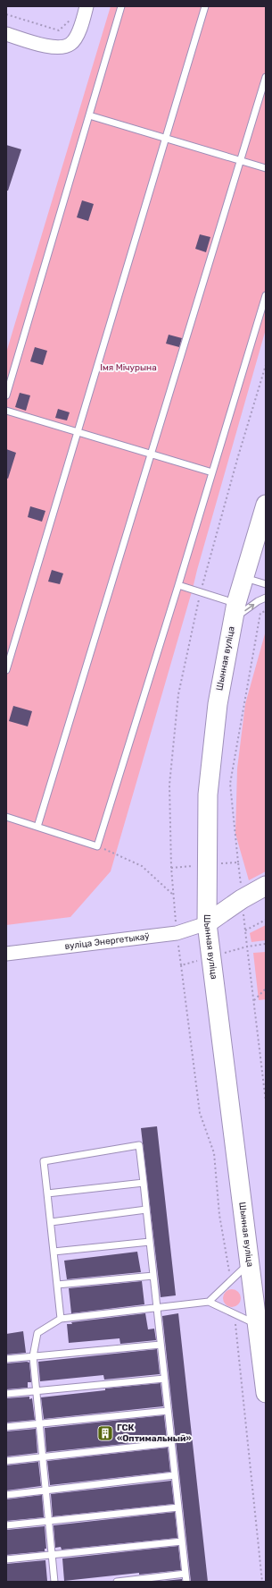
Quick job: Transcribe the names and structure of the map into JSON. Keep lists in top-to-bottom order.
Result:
{
  "streets": {
    "main road": ["Шынная вуліца"],
    "street": ["вуліца Энергетыкаў"]
  },
  "crossings": [
    ["Шынная вуліца", "вуліца Энергетыкаў"]
  ],
  "parks": ["Імя Мічурына"],
  "places": {
    "building": ["ГСК «Оптимальный»"]
  }
}
